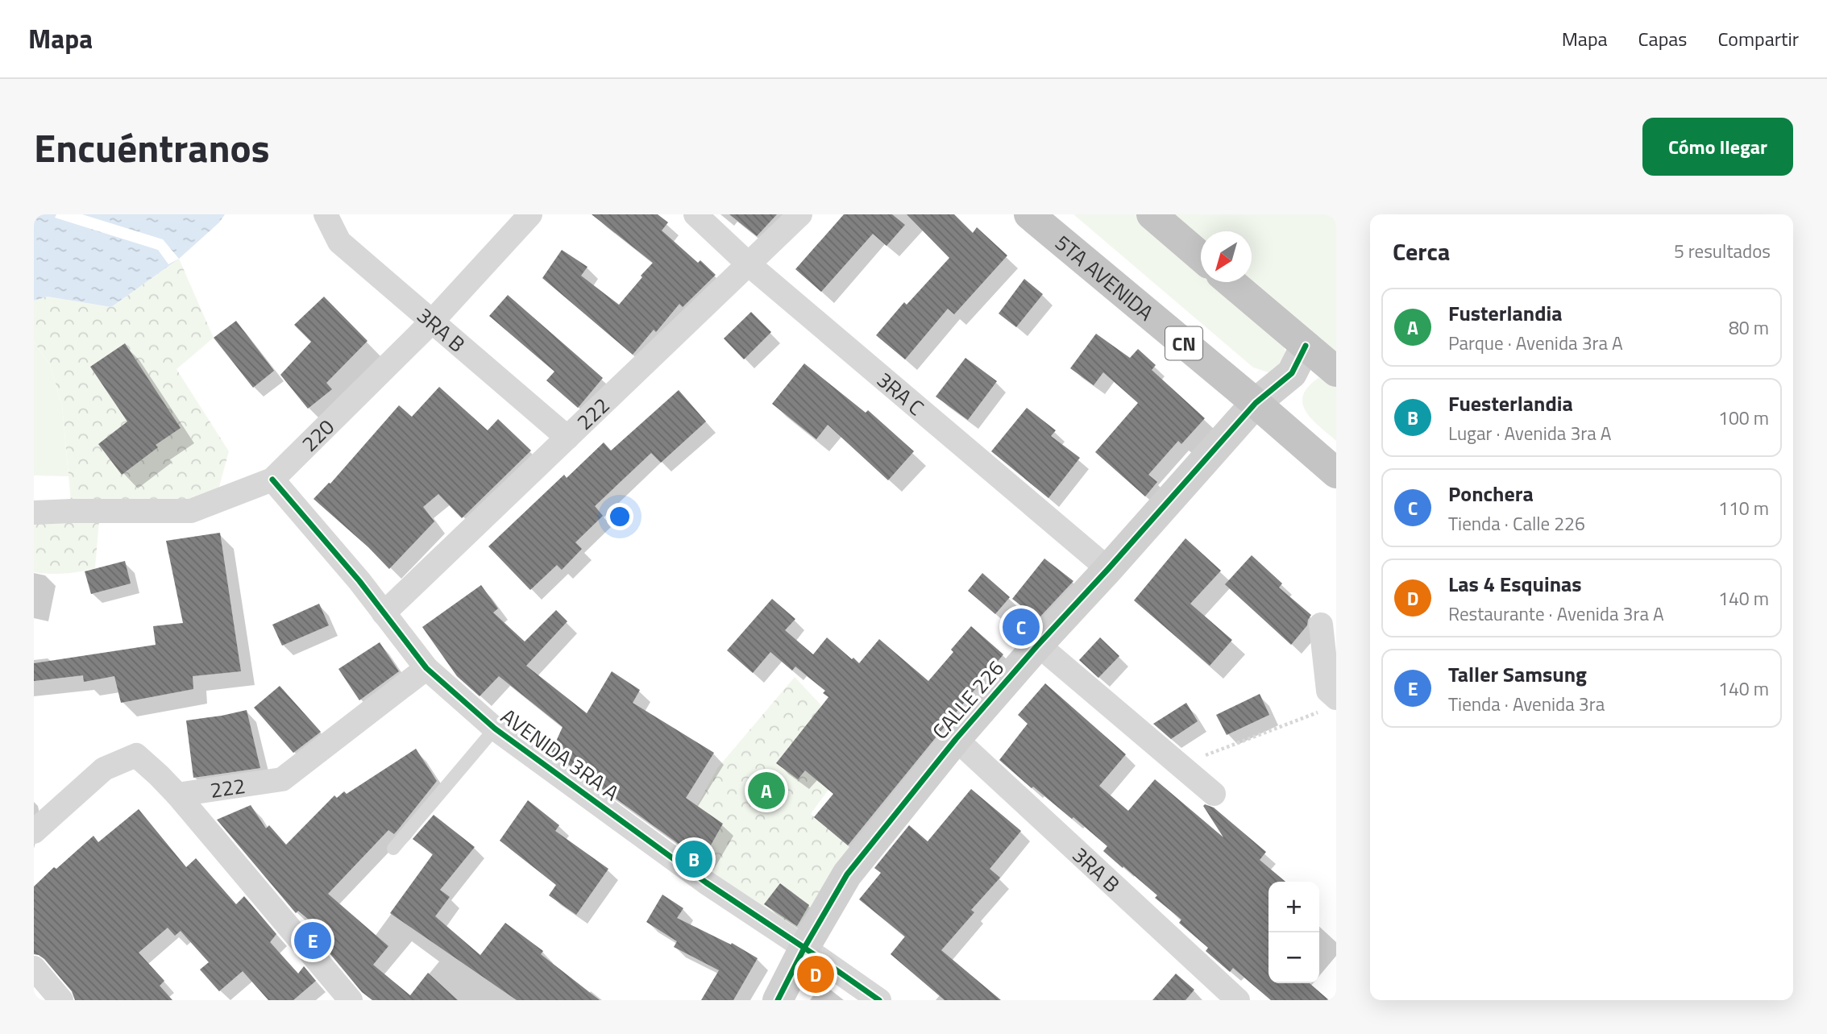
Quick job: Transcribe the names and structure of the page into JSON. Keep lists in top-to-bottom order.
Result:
{
  "streets": {
    "highway": ["5TA AVENIDA", "CN"],
    "street": [
      "3RA B",
      "3RA C",
      "222",
      "220",
      "CALLE 226",
      "AVENIDA 3RA A"
    ]
  },
  "crossings": [
    ["5TA AVENIDA", "CALLE 226"],
    ["3RA B", "222"],
    ["3RA B", "220"],
    ["3RA B", "CALLE 226"],
    ["3RA C", "222"],
    ["3RA C", "CALLE 226"],
    ["222", "AVENIDA 3RA A"],
    ["220", "AVENIDA 3RA A"],
    ["CALLE 226", "AVENIDA 3RA A"]
  ],
  "north": "bottom left",
  "page": {
    "header": "Mapa",
    "nav": ["Mapa", "Capas", "Compartir"],
    "title": "Encuéntranos",
    "buttons": "Cómo llegar",
    "heading": ["Cerca", "5 resultados"],
    "list": [
      {
        "mark": "A",
        "name": "Fusterlandia",
        "note": "Parque · Avenida 3ra A",
        "value": "80 m"
      },
      {
        "mark": "B",
        "name": "Fuesterlandia",
        "note": "Lugar · Avenida 3ra A",
        "value": "100 m"
      },
      {
        "mark": "C",
        "name": "Ponchera",
        "note": "Tienda · Calle 226",
        "value": "110 m"
      },
      {
        "mark": "D",
        "name": "Las 4 Esquinas",
        "note": "Restaurante · Avenida 3ra A",
        "value": "140 m"
      },
      {
        "mark": "E",
        "name": "Taller Samsung",
        "note": "Tienda · Avenida 3ra",
        "value": "140 m"
      }
    ],
    "pins": [
      "C",
      "A",
      "B",
      "E",
      "D"
    ],
    "map_buttons": ["+", "−"]
  }
}
